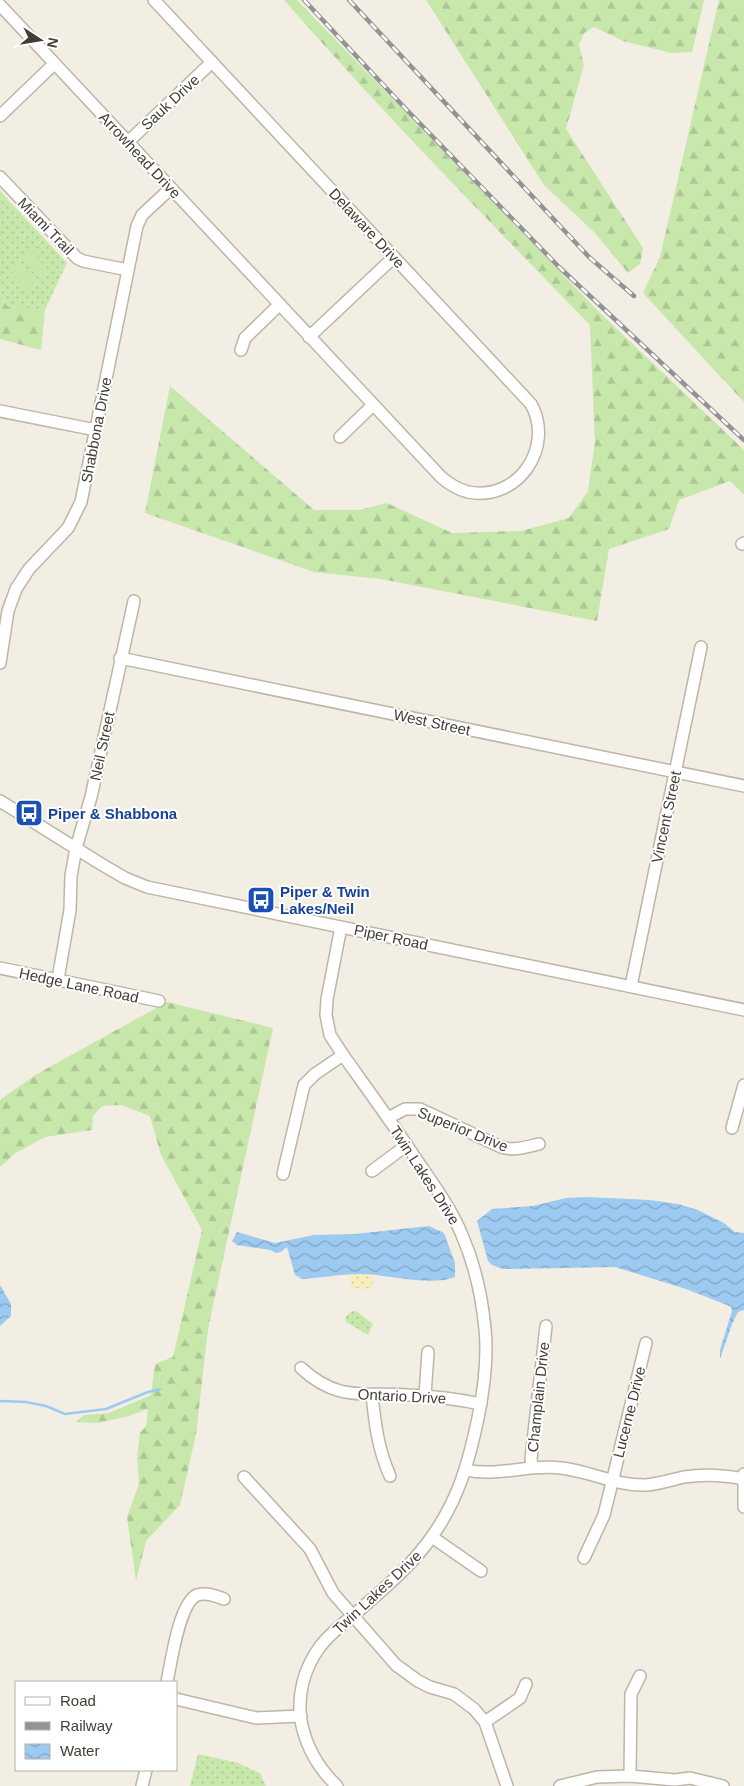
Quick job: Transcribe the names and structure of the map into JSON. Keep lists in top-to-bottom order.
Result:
{
  "streets": {
    "street": [
      "Sauk Drive",
      "Arrowhead Drive",
      "Miami Trail",
      "Delaware Drive",
      "Shabbona Drive",
      "West Street",
      "Neil Street",
      "Vincent Street",
      "Piper Road",
      "Hedge Lane Road",
      "Superior Drive",
      "Twin Lakes Drive",
      "Ontario Drive",
      "Champlain Drive",
      "Lucerne Drive"
    ]
  },
  "crossings": [
    ["Sauk Drive", "Arrowhead Drive"],
    ["Sauk Drive", "Delaware Drive"],
    ["Arrowhead Drive", "Delaware Drive"],
    ["Arrowhead Drive", "Shabbona Drive"],
    ["Miami Trail", "Shabbona Drive"],
    ["West Street", "Neil Street"],
    ["West Street", "Vincent Street"],
    ["Neil Street", "Piper Road"],
    ["Neil Street", "Hedge Lane Road"],
    ["Vincent Street", "Piper Road"],
    ["Piper Road", "Twin Lakes Drive"],
    ["Superior Drive", "Twin Lakes Drive"],
    ["Twin Lakes Drive", "Ontario Drive"]
  ],
  "places": {
    "bus stop": ["Piper & Shabbona", "Piper & Twin Lakes/Neil"]
  },
  "legend": ["Road", "Railway", "Water"],
  "north": "right"
}
